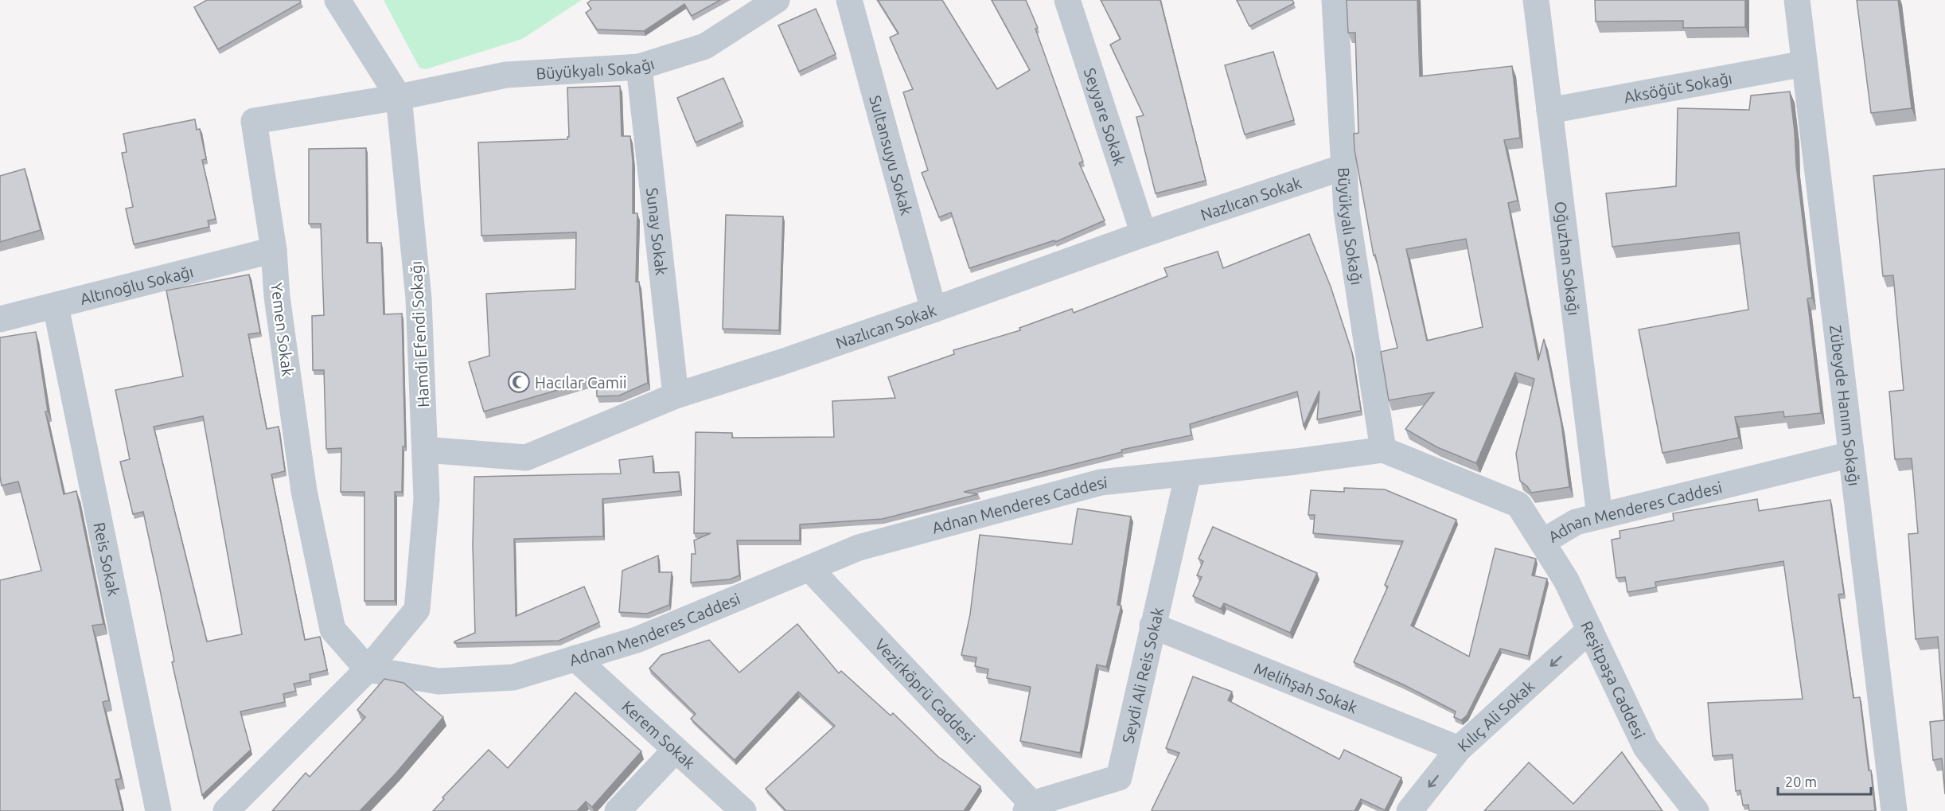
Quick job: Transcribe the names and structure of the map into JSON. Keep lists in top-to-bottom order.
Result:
{
  "streets": {
    "street": [
      "Büyükyalı Sokağı",
      "Aksöğüt Sokağı",
      "Seyyare Sokak",
      "Sultansuyu Sokak",
      "Nazlıcan Sokak",
      "Sunay Sokak",
      "Oğuzhan Sokağı",
      "Altınoğlu Sokağı",
      "Yemen Sokak",
      "Hamdi Efendi Sokağı",
      "Zübeyde Hanım Sokağı",
      "Adnan Menderes Caddesi",
      "Reis Sokak",
      "Seydi Ali Reis Sokak",
      "Reşitpaşa Caddesi",
      "Melihşah Sokak",
      "Vezirköprü Caddesi",
      "Kılıç Ali Sokak",
      "Kerem Sokak"
    ]
  },
  "crossings": [
    ["Büyükyalı Sokağı", "Nazlıcan Sokak"],
    ["Büyükyalı Sokağı", "Sunay Sokak"],
    ["Büyükyalı Sokağı", "Yemen Sokak"],
    ["Büyükyalı Sokağı", "Hamdi Efendi Sokağı"],
    ["Büyükyalı Sokağı", "Adnan Menderes Caddesi"],
    ["Aksöğüt Sokağı", "Oğuzhan Sokağı"],
    ["Aksöğüt Sokağı", "Zübeyde Hanım Sokağı"],
    ["Seyyare Sokak", "Nazlıcan Sokak"],
    ["Sultansuyu Sokak", "Nazlıcan Sokak"],
    ["Nazlıcan Sokak", "Sunay Sokak"],
    ["Nazlıcan Sokak", "Hamdi Efendi Sokağı"],
    ["Oğuzhan Sokağı", "Adnan Menderes Caddesi"],
    ["Altınoğlu Sokağı", "Yemen Sokak"],
    ["Altınoğlu Sokağı", "Reis Sokak"],
    ["Yemen Sokak", "Hamdi Efendi Sokağı"],
    ["Yemen Sokak", "Adnan Menderes Caddesi"],
    ["Hamdi Efendi Sokağı", "Adnan Menderes Caddesi"],
    ["Zübeyde Hanım Sokağı", "Adnan Menderes Caddesi"],
    ["Adnan Menderes Caddesi", "Seydi Ali Reis Sokak"],
    ["Adnan Menderes Caddesi", "Reşitpaşa Caddesi"],
    ["Adnan Menderes Caddesi", "Vezirköprü Caddesi"],
    ["Adnan Menderes Caddesi", "Kerem Sokak"],
    ["Seydi Ali Reis Sokak", "Melihşah Sokak"],
    ["Seydi Ali Reis Sokak", "Vezirköprü Caddesi"],
    ["Reşitpaşa Caddesi", "Kılıç Ali Sokak"],
    ["Melihşah Sokak", "Kılıç Ali Sokak"]
  ],
  "one_way": ["Kılıç Ali Sokak"],
  "places": {
    "mosque": ["Hacılar Camii"]
  },
  "scale_bar": "20 m"
}
